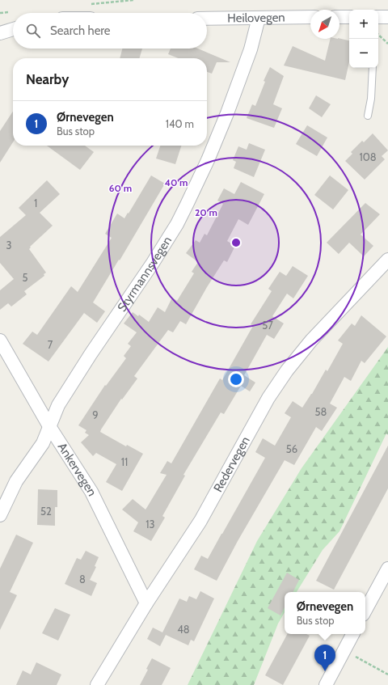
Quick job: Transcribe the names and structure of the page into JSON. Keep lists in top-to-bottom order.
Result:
{
  "streets": {
    "street": [
      "Heilovegen",
      "Styrmannsvegen",
      "Redervegen",
      "Ankervegen"
    ]
  },
  "crossings": [
    ["Heilovegen", "Styrmannsvegen"],
    ["Styrmannsvegen", "Ankervegen"],
    ["Redervegen", "Ankervegen"]
  ],
  "house_numbers": [
    "108",
    "1",
    "3",
    "5",
    "57",
    "7",
    "58",
    "9",
    "56",
    "11",
    "52",
    "13",
    "8",
    "48"
  ],
  "north": "bottom left",
  "page": {
    "map_buttons": ["+", "−"],
    "search": "Search here",
    "heading": "Nearby",
    "list": [
      {
        "mark": "1",
        "name": "Ørnevegen",
        "note": "Bus stop",
        "value": "140 m"
      }
    ],
    "popup": ["Ørnevegen", "Bus stop"],
    "pins": "1"
  },
  "rings": ["40 m", "60 m", "20 m"]
}
